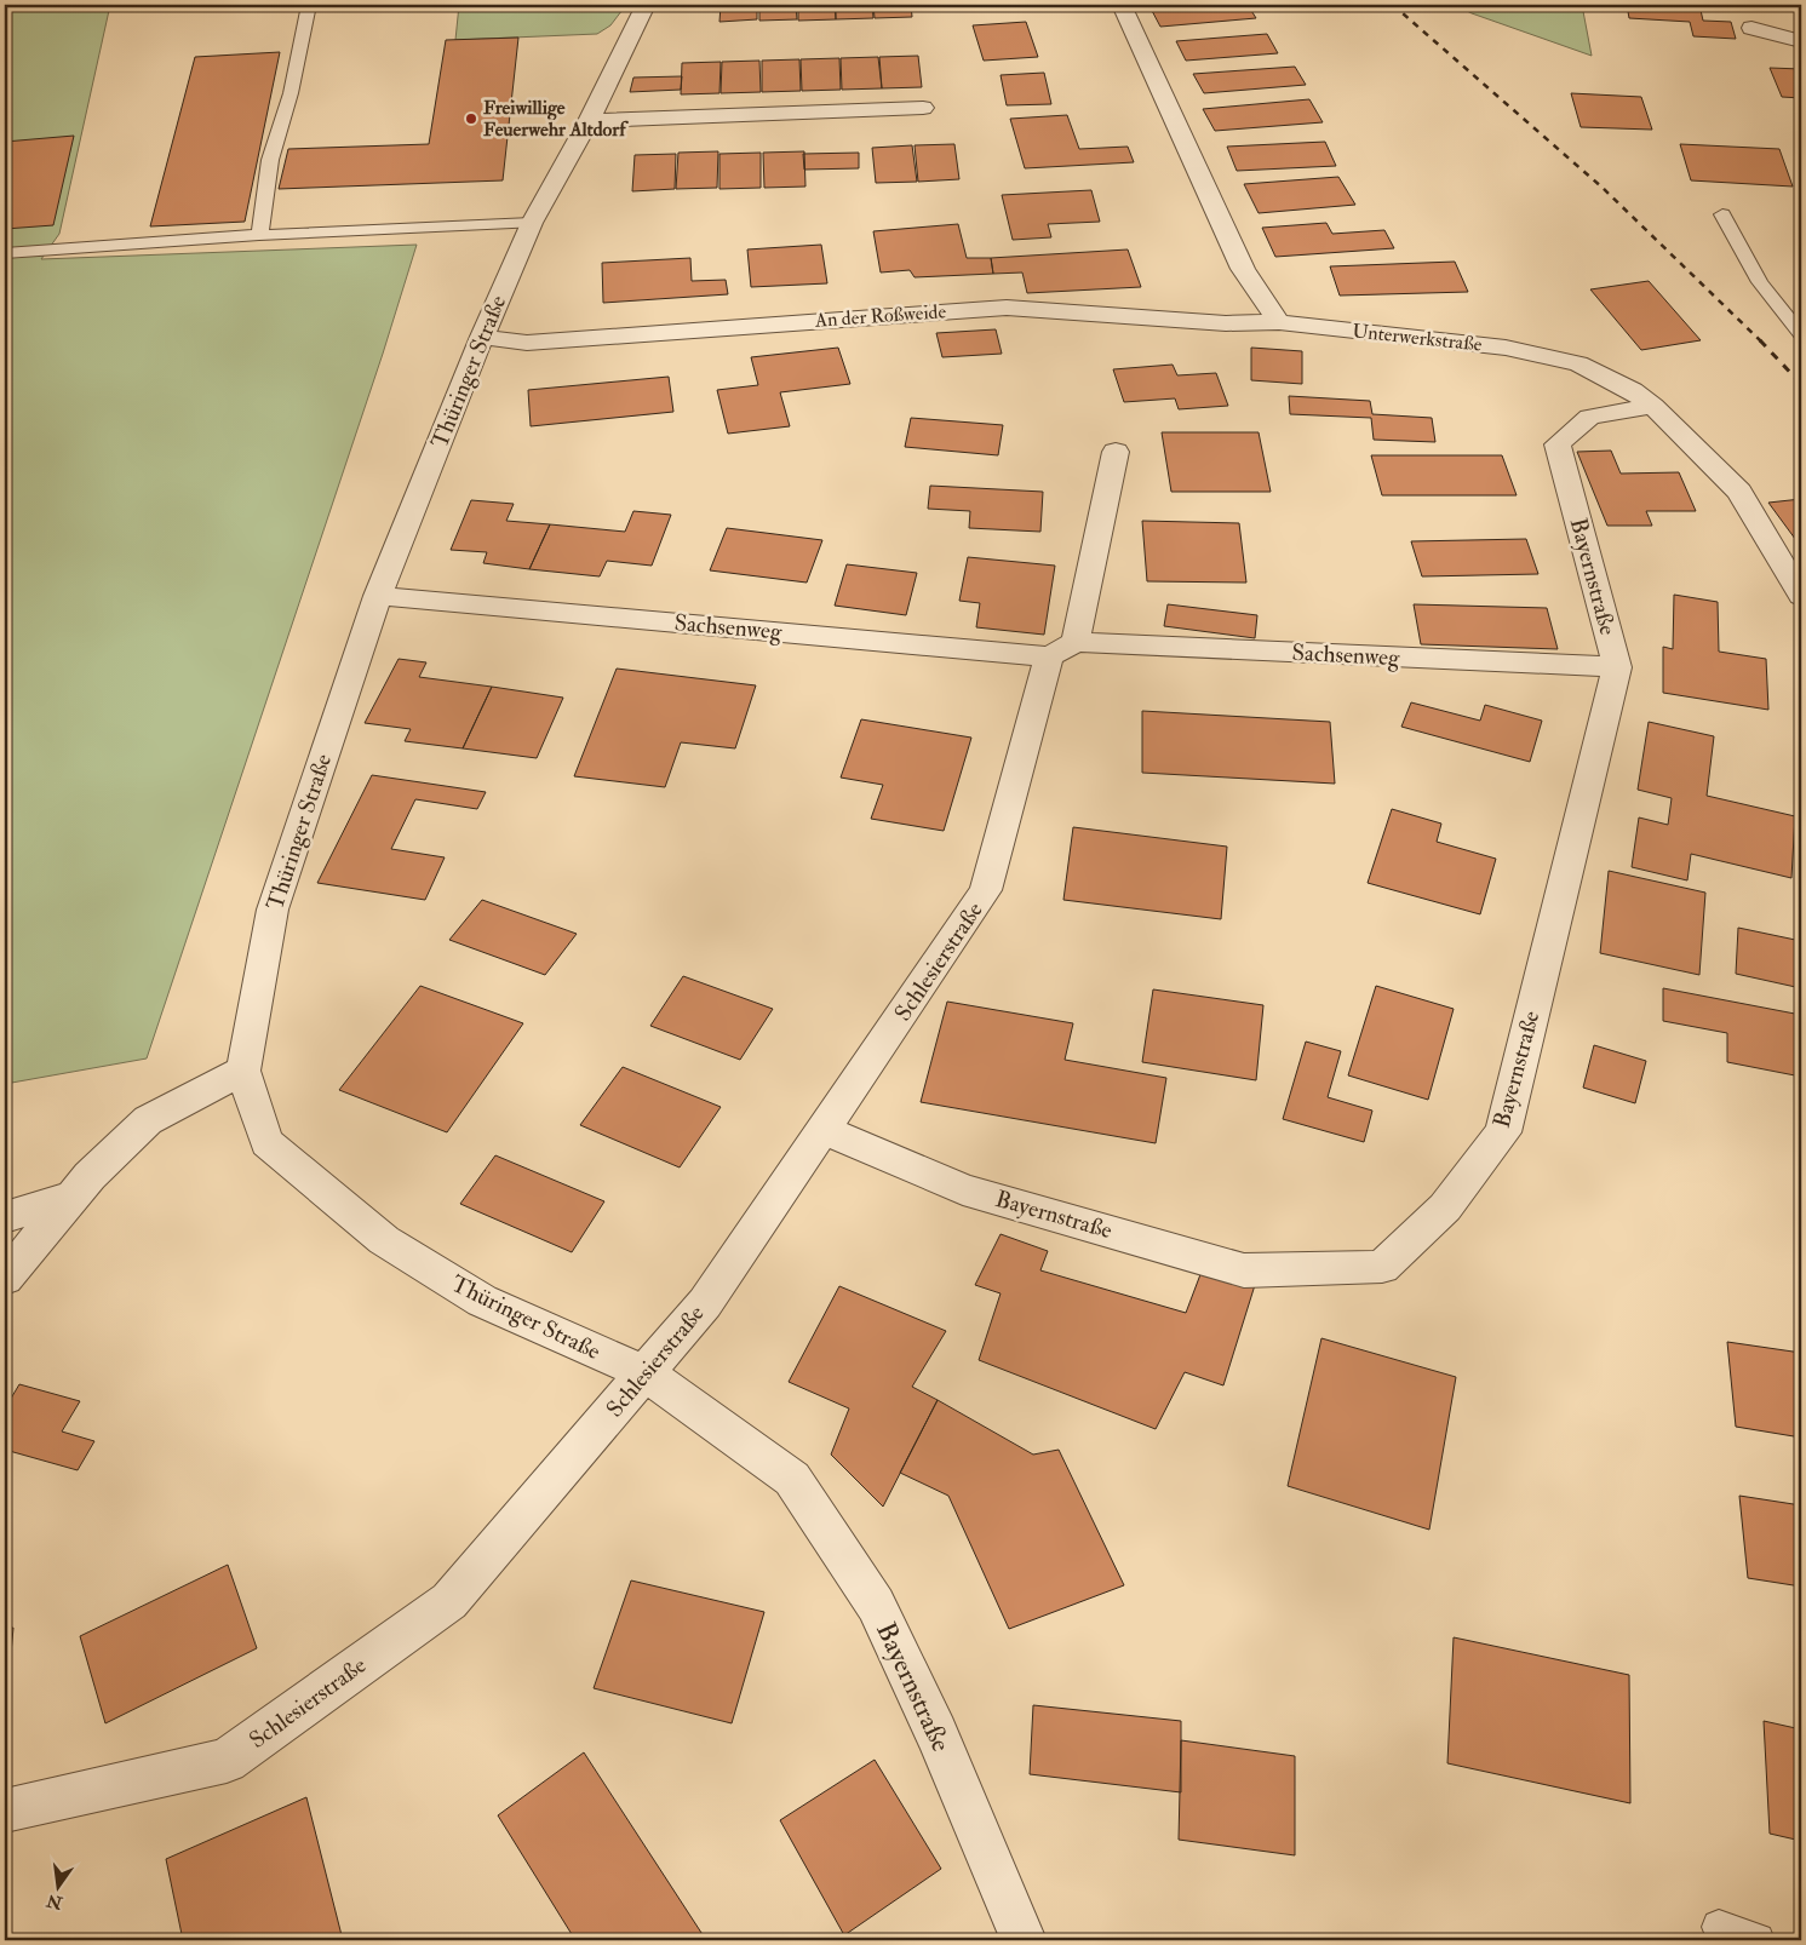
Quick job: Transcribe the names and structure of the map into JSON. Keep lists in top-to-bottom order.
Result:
{
  "streets": {
    "street": [
      "An der Roßweide",
      "Unterwerkstraße",
      "Thüringer Straße",
      "Bayernstraße",
      "Sachsenweg",
      "Schlesierstraße"
    ]
  },
  "crossings": [
    ["An der Roßweide", "Unterwerkstraße"],
    ["An der Roßweide", "Thüringer Straße"],
    ["Unterwerkstraße", "Bayernstraße"],
    ["Thüringer Straße", "Bayernstraße"],
    ["Thüringer Straße", "Sachsenweg"],
    ["Thüringer Straße", "Schlesierstraße"],
    ["Bayernstraße", "Sachsenweg"],
    ["Bayernstraße", "Schlesierstraße"],
    ["Sachsenweg", "Schlesierstraße"]
  ],
  "places": ["Freiwillige Feuerwehr Altdorf"],
  "north": "bottom"
}
